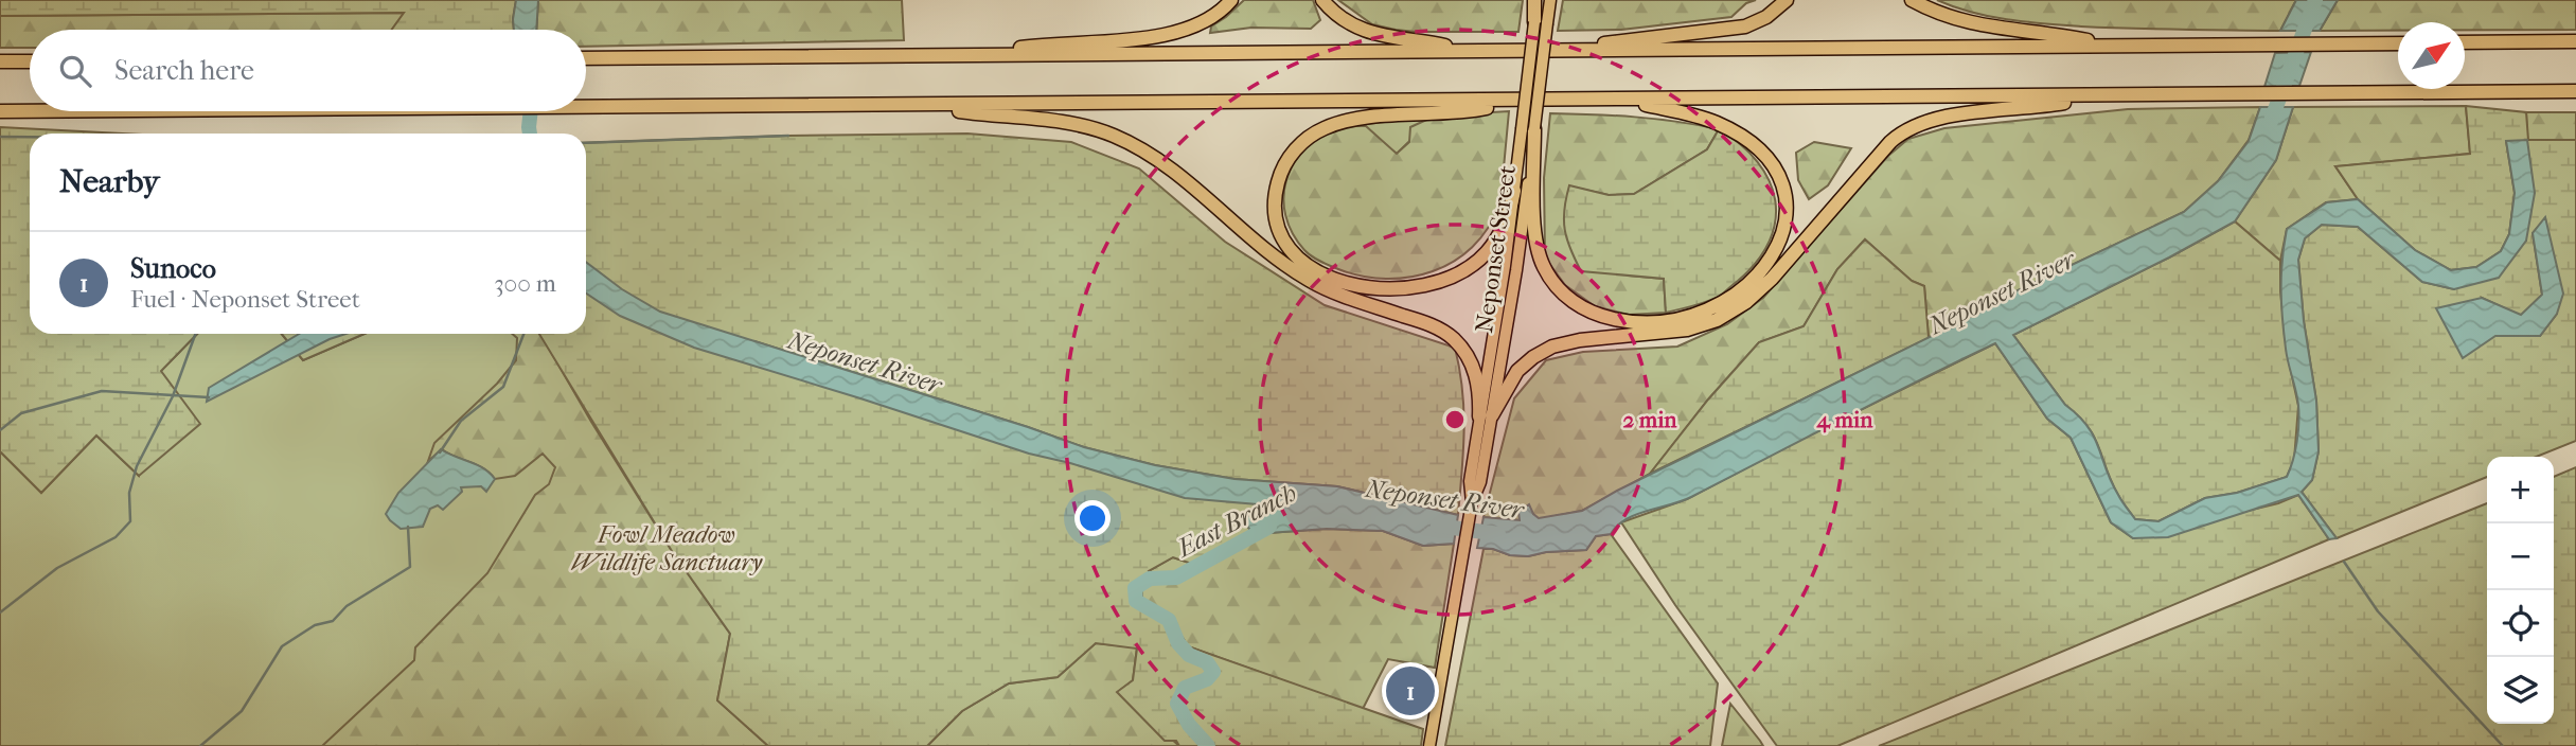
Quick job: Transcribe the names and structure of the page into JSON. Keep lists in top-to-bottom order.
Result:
{
  "streets": {
    "main road": ["Neponset Street"]
  },
  "water": ["Neponset River", "East Branch"],
  "parks": ["Fowl Meadow Wildlife Sanctuary"],
  "north": "top right",
  "page": {
    "search": "Search here",
    "heading": "Nearby",
    "list": [
      {
        "mark": "1",
        "name": "Sunoco",
        "note": "Fuel · Neponset Street",
        "value": "300 m"
      }
    ],
    "map_buttons": ["+", "−"],
    "pins": "1"
  },
  "rings": ["2 min", "4 min"]
}
